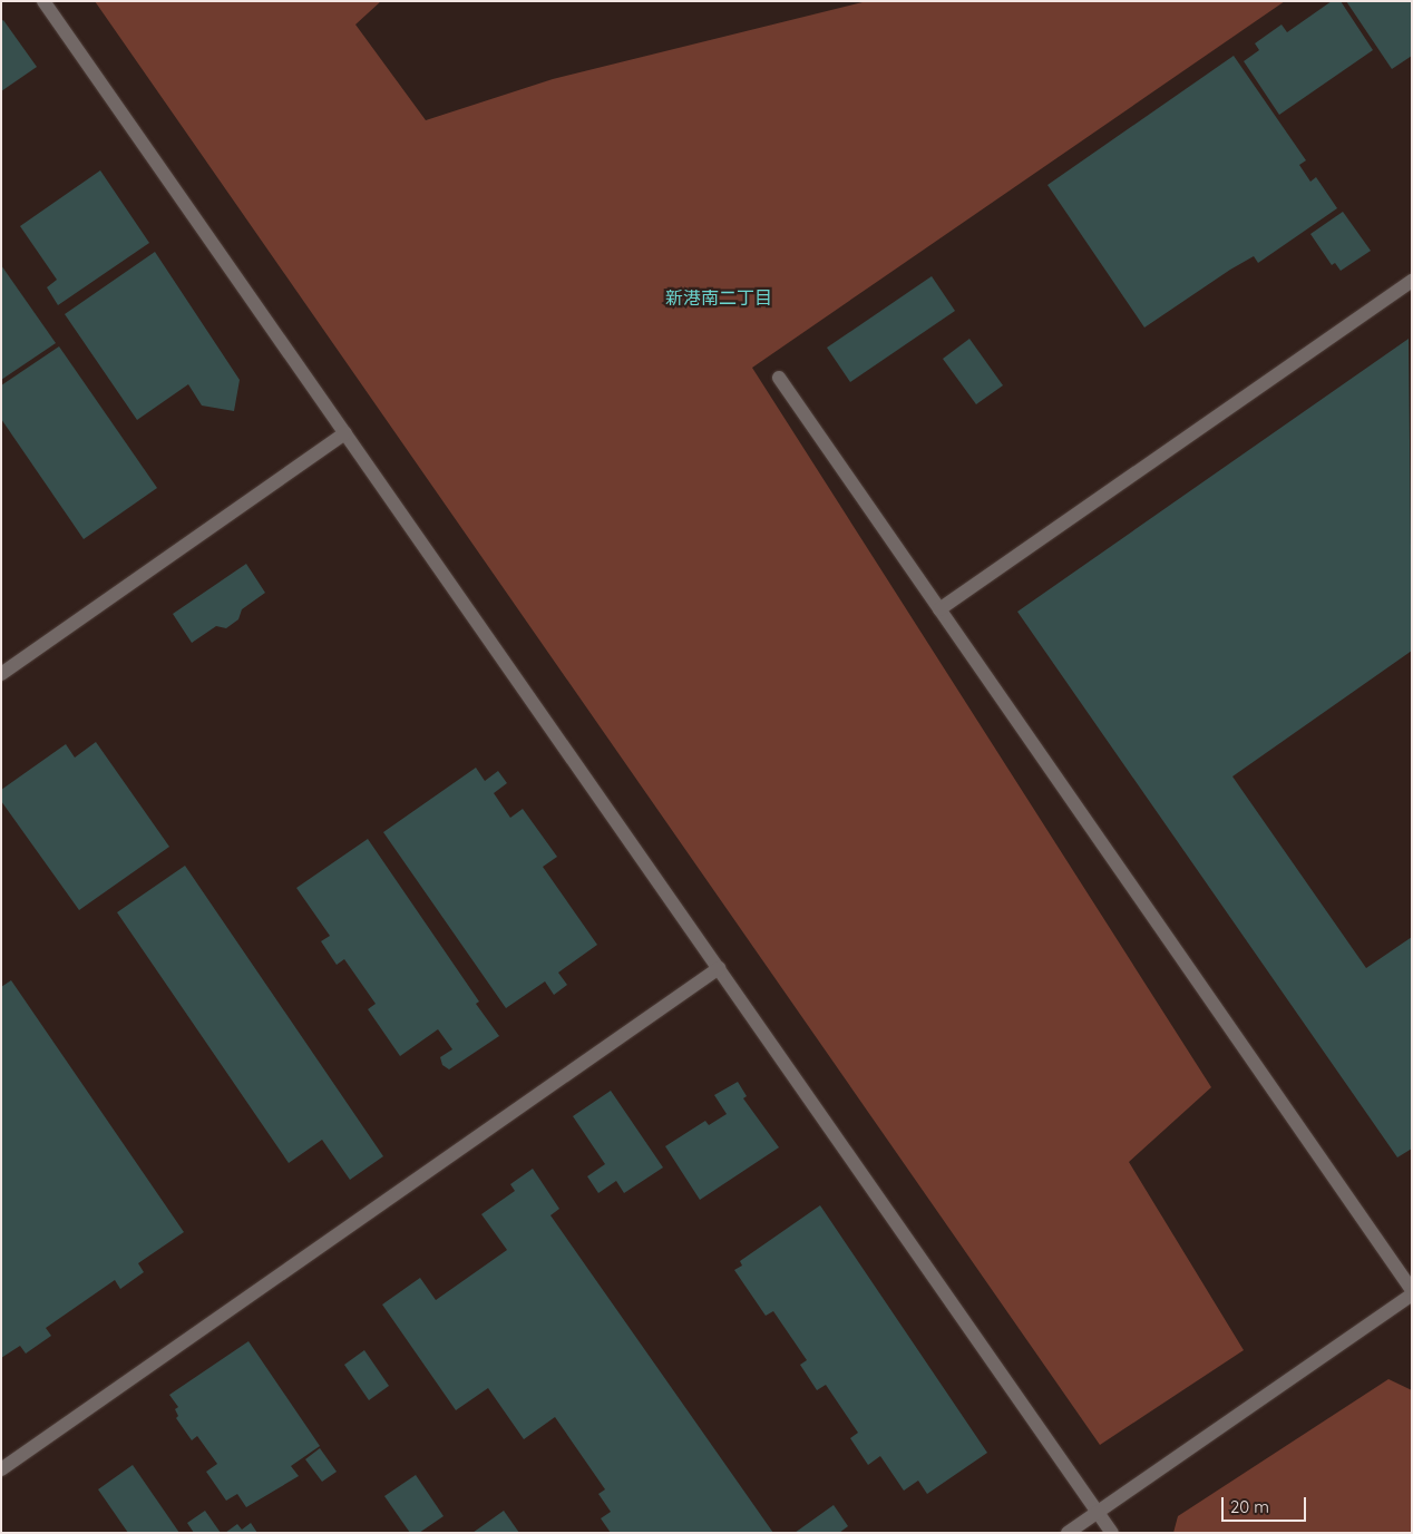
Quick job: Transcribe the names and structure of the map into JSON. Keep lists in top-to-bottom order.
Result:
{
  "districts": ["新港南二丁目"],
  "scale_bar": "20 m"
}
